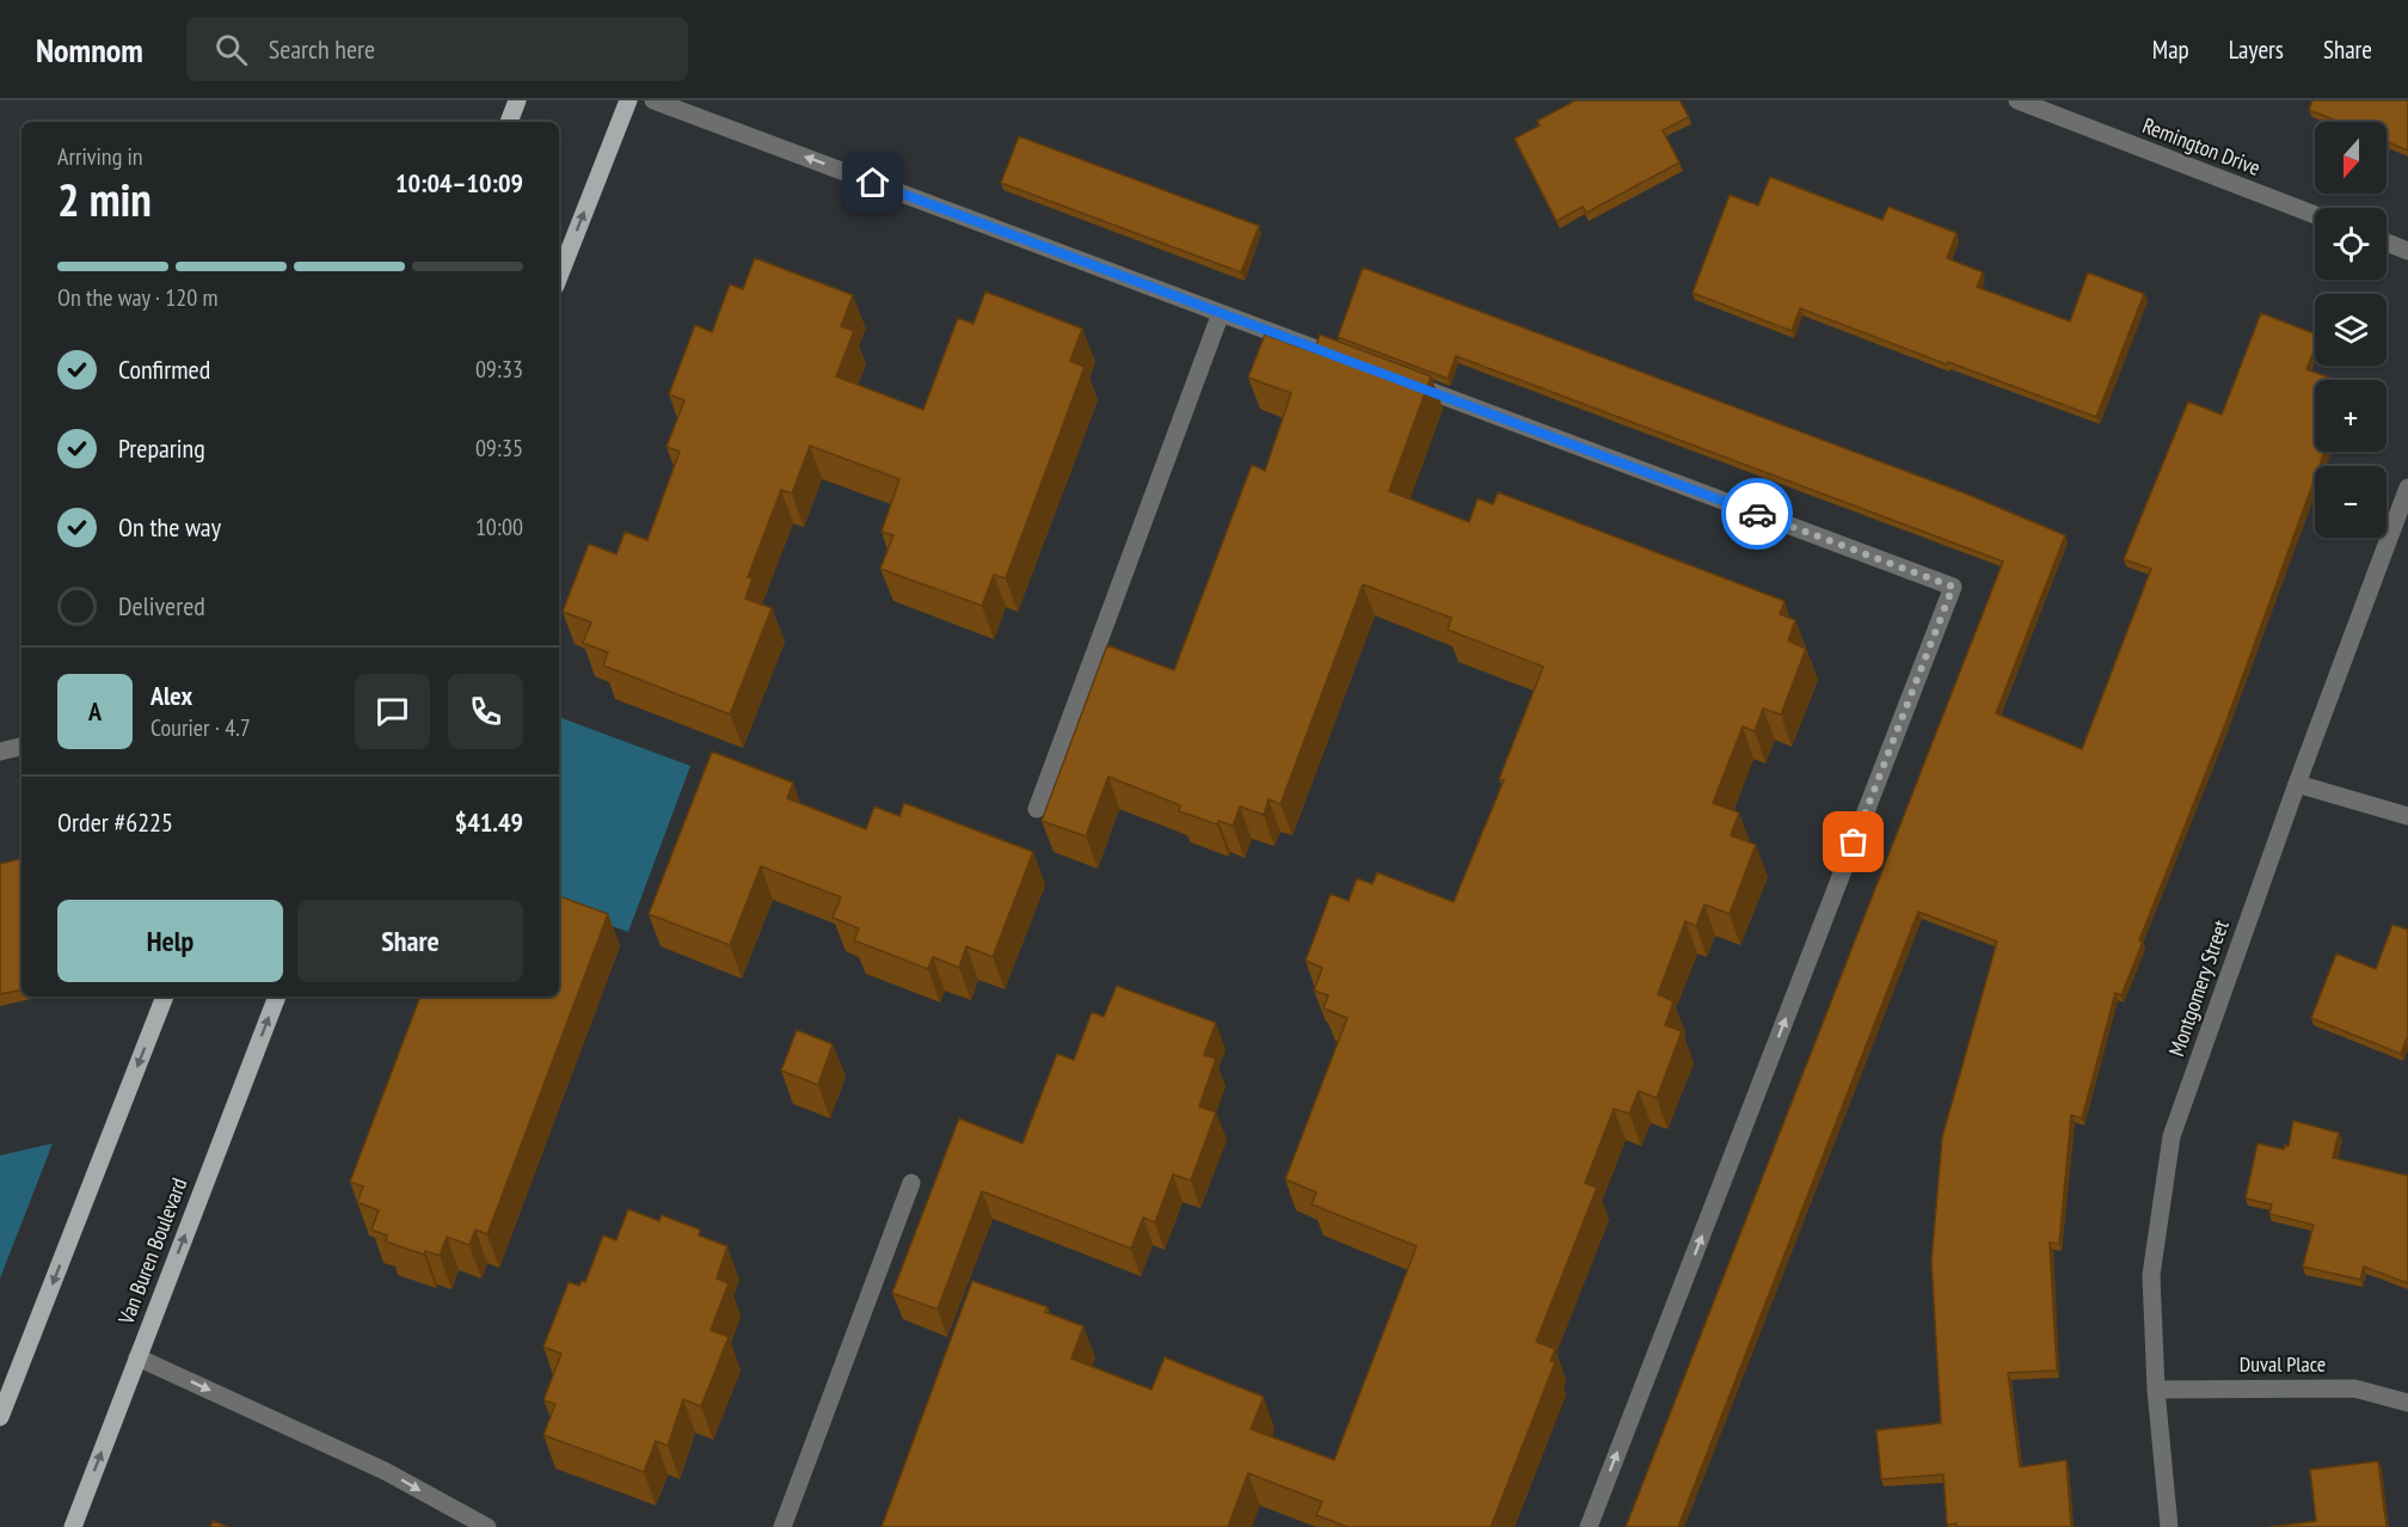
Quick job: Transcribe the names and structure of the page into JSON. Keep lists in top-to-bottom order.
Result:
{
  "streets": {
    "main road": ["Van Buren Boulevard"],
    "street": ["Remington Drive", "Montgomery Street", "Duval Place"]
  },
  "crossings": [
    ["Montgomery Street", "Duval Place"]
  ],
  "north": "bottom",
  "page": {
    "header": "Nomnom",
    "search": "Search here",
    "nav": ["Map", "Layers", "Share"],
    "map_buttons": ["+", "−"],
    "heading": ["2 min", "Arriving in", "10:04–10:09"],
    "panel": [
      "Alex",
      "Courier · 4.7",
      "Order #6225",
      "$41.49"
    ],
    "bar": "On the way · 120 m",
    "list": [
      ["Confirmed", "09:33"],
      ["Preparing", "09:35"],
      ["On the way", "10:00"],
      "Delivered"
    ],
    "round": "A",
    "buttons": ["Help", "Share"]
  }
}
